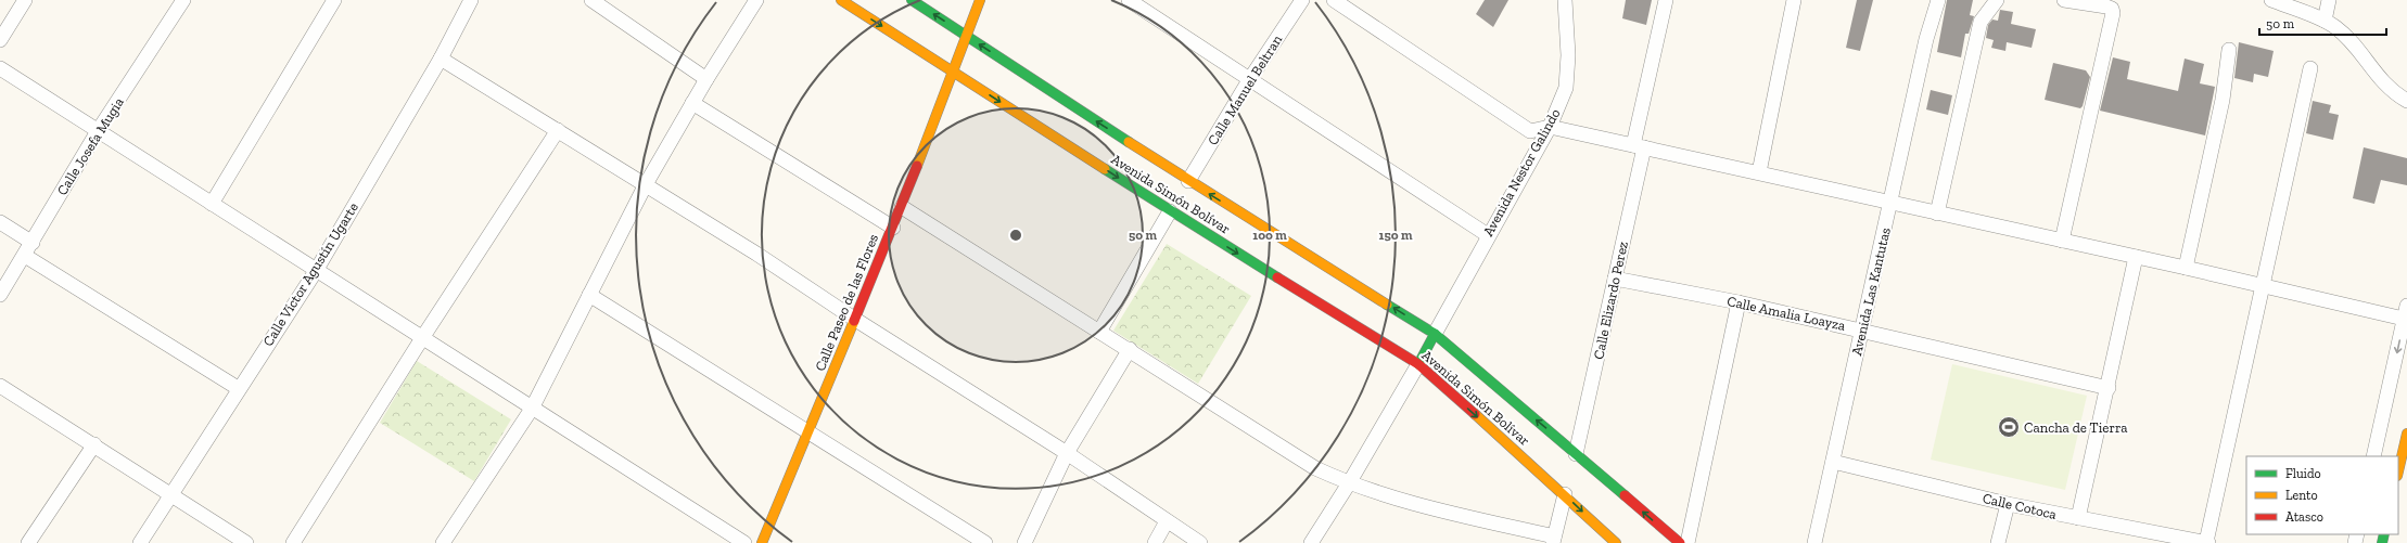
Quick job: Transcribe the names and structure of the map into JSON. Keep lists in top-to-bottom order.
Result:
{
  "streets": {
    "main road": ["Avenida Simón Bolívar", "Calle Paseo de las Flores"],
    "street": [
      "Calle Manuel Beltran",
      "Calle Josefa Mugia",
      "Avenida Nestor Galindo",
      "Calle Víctor Agustín Ugarte",
      "Avenida Las Kantutas",
      "Calle Elizardo Perez",
      "Calle Amalia Loayza",
      "Calle Cotoca"
    ]
  },
  "crossings": [
    ["Calle Manuel Beltran", "Avenida Simón Bolívar"],
    ["Avenida Nestor Galindo", "Avenida Simón Bolívar"],
    ["Avenida Simón Bolívar", "Calle Elizardo Perez"],
    ["Avenida Simón Bolívar", "Calle Paseo de las Flores"],
    ["Avenida Las Kantutas", "Calle Amalia Loayza"],
    ["Avenida Las Kantutas", "Calle Cotoca"],
    ["Calle Elizardo Perez", "Calle Amalia Loayza"]
  ],
  "places": {
    "sports": ["Cancha de Tierra"]
  },
  "legend": ["Fluido", "Lento", "Atasco"],
  "scale_bar": "50 m",
  "rings": ["50 m", "100 m", "150 m"]
}
